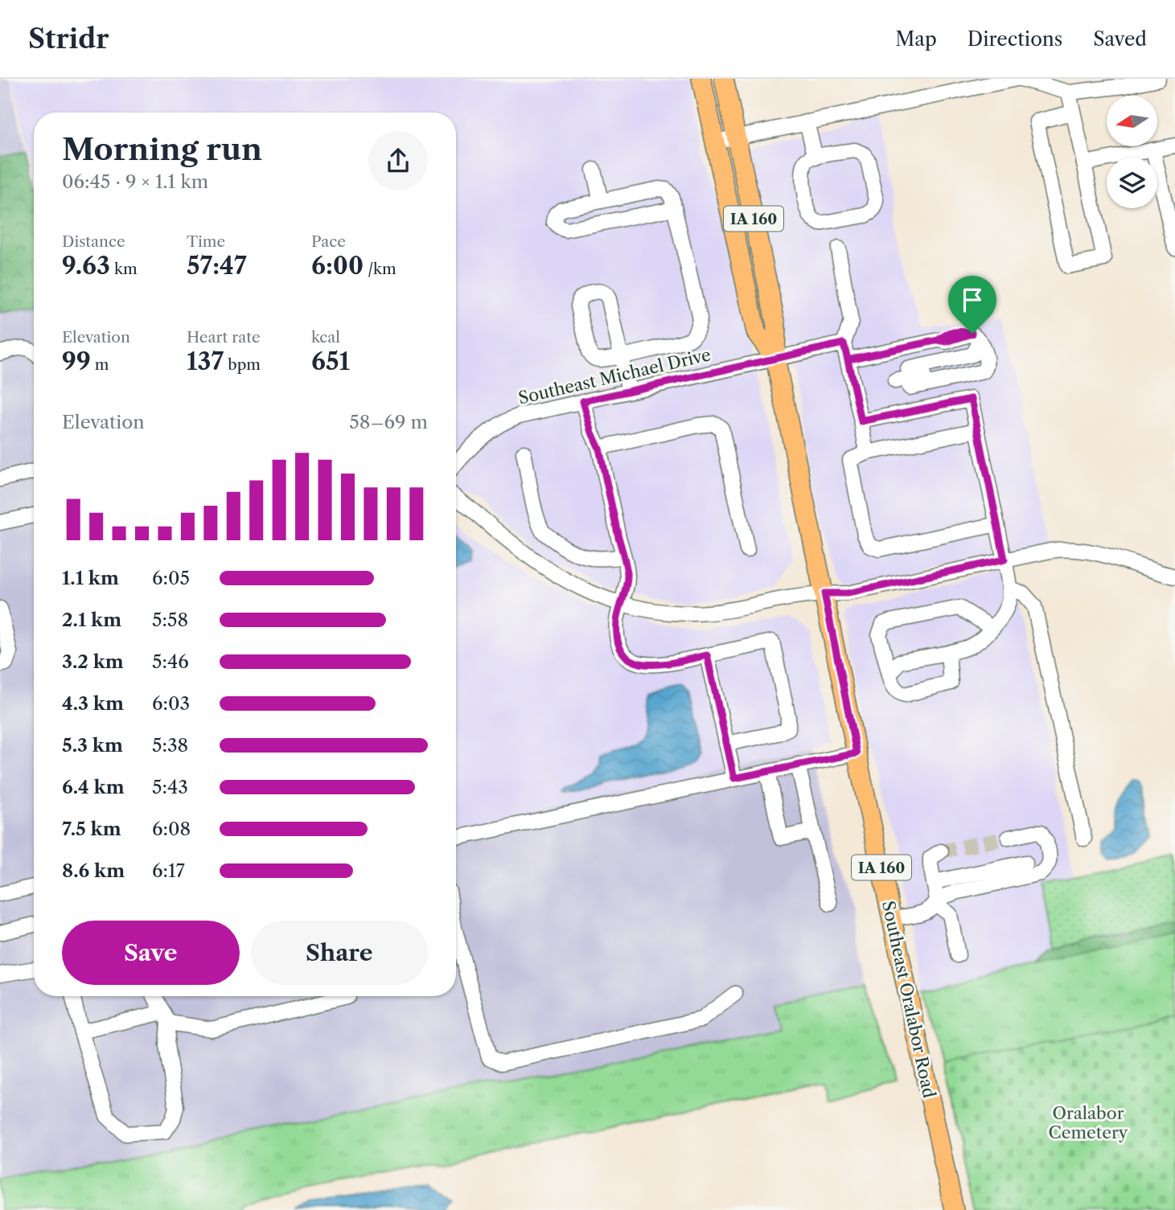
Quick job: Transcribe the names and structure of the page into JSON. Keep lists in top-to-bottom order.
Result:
{
  "streets": {
    "main road": ["IA 160", "Southeast Oralabor Road"],
    "street": ["Southeast Michael Drive"]
  },
  "crossings": [
    ["Southeast Michael Drive", "Southeast Oralabor Road"]
  ],
  "parks": ["Oralabor Cemetery"],
  "north": "left",
  "page": {
    "header": "Stridr",
    "nav": ["Map", "Directions", "Saved"],
    "heading": ["Morning run", "06:45 · 9 × 1.1 km"],
    "stats": [
      ["Distance", "9.63 km"],
      ["Time", "57:47"],
      ["Pace", "6:00 /km"],
      ["Elevation", "99 m"],
      ["Heart rate", "137 bpm"],
      ["kcal", "651"]
    ],
    "chart": ["Elevation", "58–69 m"],
    "list": [
      {
        "name": "1.1 km",
        "note": "6:05"
      },
      {
        "name": "2.1 km",
        "note": "5:58"
      },
      {
        "name": "3.2 km",
        "note": "5:46"
      },
      {
        "name": "4.3 km",
        "note": "6:03"
      },
      {
        "name": "5.3 km",
        "note": "5:38"
      },
      {
        "name": "6.4 km",
        "note": "5:43"
      },
      {
        "name": "7.5 km",
        "note": "6:08"
      },
      {
        "name": "8.6 km",
        "note": "6:17"
      }
    ],
    "buttons": ["Save", "Share"]
  }
}
